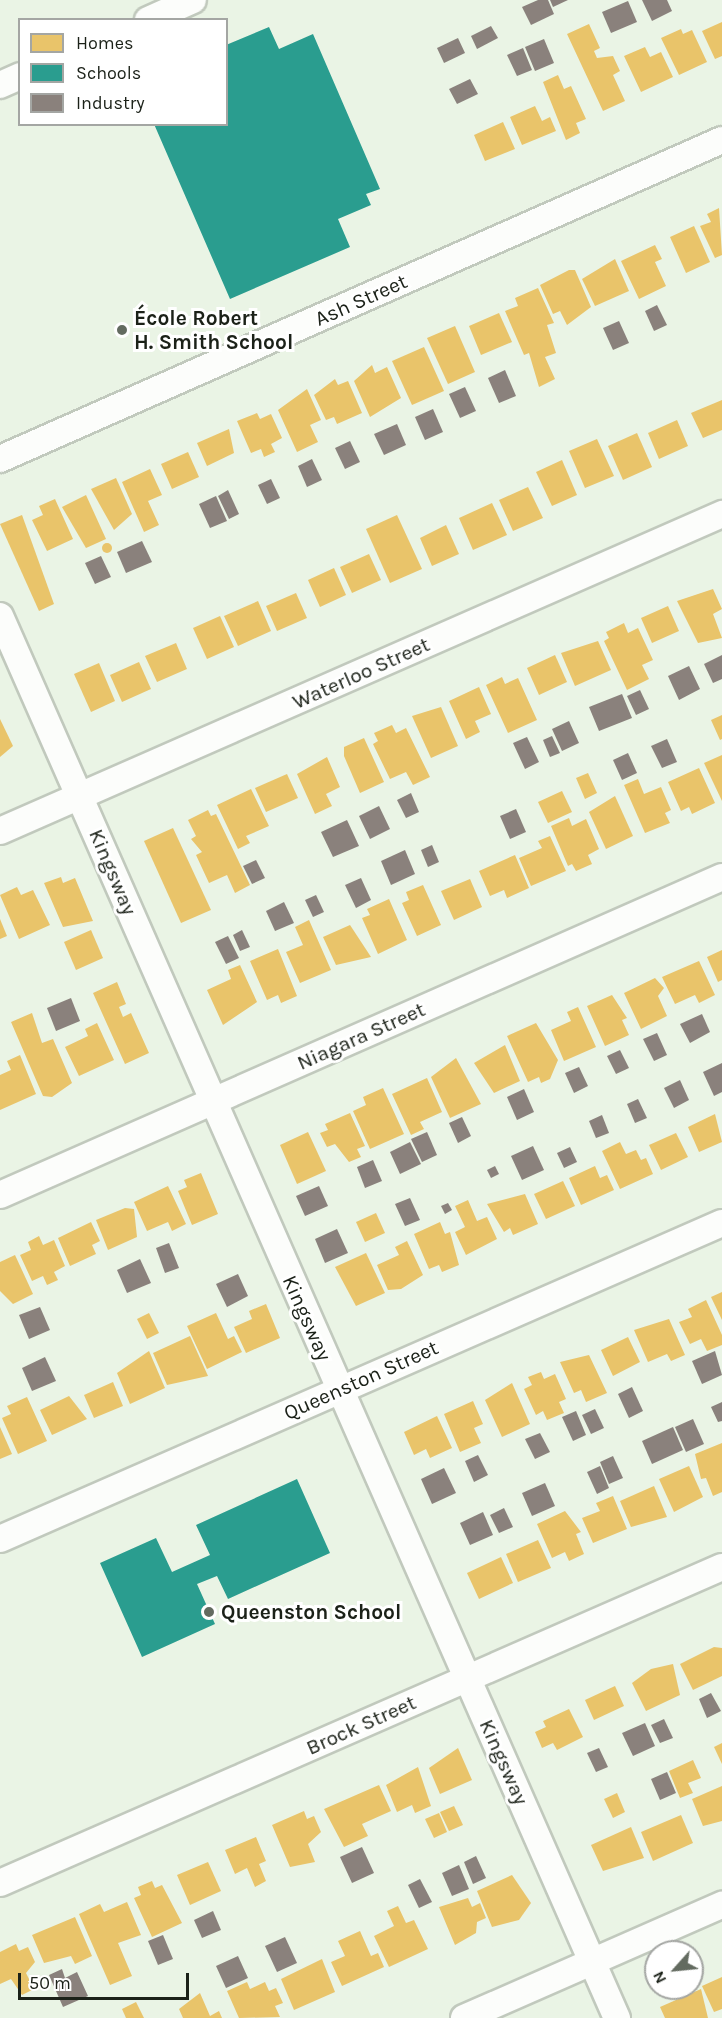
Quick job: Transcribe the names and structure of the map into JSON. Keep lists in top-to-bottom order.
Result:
{
  "streets": {
    "street": [
      "Ash Street",
      "Waterloo Street",
      "Kingsway",
      "Niagara Street",
      "Queenston Street",
      "Brock Street"
    ]
  },
  "crossings": [
    ["Waterloo Street", "Kingsway"],
    ["Kingsway", "Niagara Street"],
    ["Kingsway", "Queenston Street"],
    ["Kingsway", "Brock Street"]
  ],
  "places": ["École Robert H. Smith School", "Queenston School"],
  "legend": ["Homes", "Schools", "Industry"],
  "scale_bar": "50 m",
  "north": "bottom left"
}
